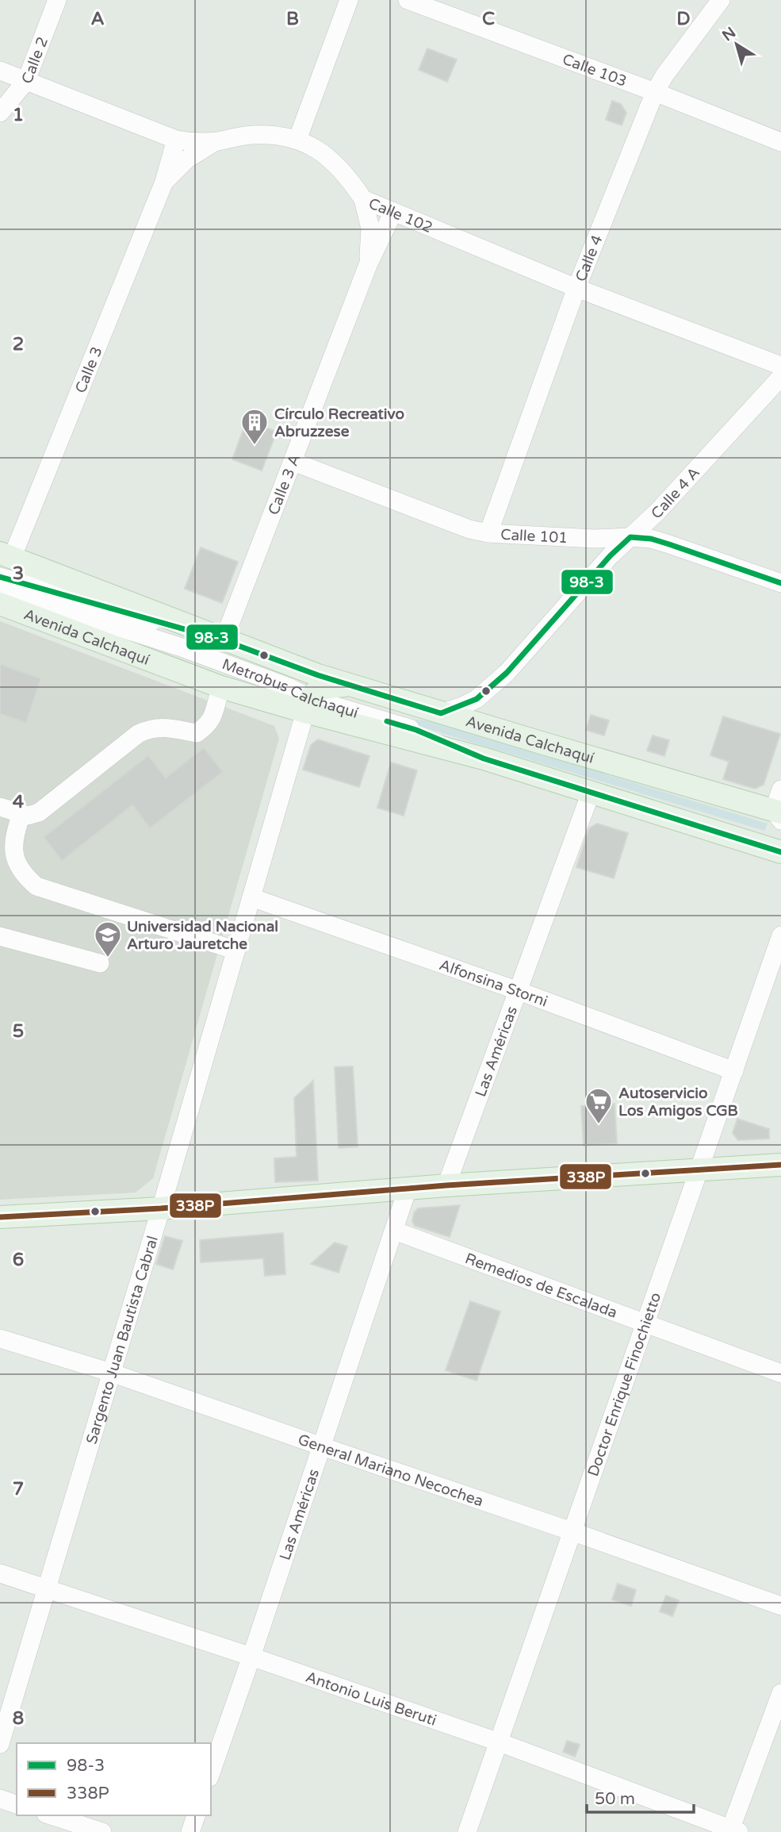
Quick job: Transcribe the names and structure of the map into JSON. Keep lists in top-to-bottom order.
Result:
{
  "streets": {
    "main road": ["Avenida Calchaquí"],
    "street": [
      "Calle 2",
      "Calle 103",
      "Calle 102",
      "Calle 4",
      "Calle 3",
      "Calle 3 A",
      "Calle 4 A",
      "Calle 101",
      "Metrobus Calchaquí",
      "Alfonsina Storni",
      "Las Américas",
      "Remedios de Escalada",
      "Sargento Juan Bautista Cabral",
      "Doctor Enrique Finochietto",
      "General Mariano Necochea",
      "Antonio Luis Beruti"
    ]
  },
  "crossings": [
    ["Calle 2", "Calle 102"],
    ["Calle 103", "Calle 4"],
    ["Calle 102", "Calle 4"],
    ["Calle 102", "Calle 3"],
    ["Calle 102", "Calle 3 A"],
    ["Calle 4", "Calle 101"],
    ["Calle 3", "Avenida Calchaquí"],
    ["Calle 3 A", "Calle 101"],
    ["Calle 3 A", "Avenida Calchaquí"],
    ["Calle 3 A", "Metrobus Calchaquí"],
    ["Calle 4 A", "Calle 101"],
    ["Calle 4 A", "Avenida Calchaquí"],
    ["Avenida Calchaquí", "Metrobus Calchaquí"],
    ["Avenida Calchaquí", "Las Américas"],
    ["Avenida Calchaquí", "Sargento Juan Bautista Cabral"],
    ["Metrobus Calchaquí", "Sargento Juan Bautista Cabral"],
    ["Alfonsina Storni", "Las Américas"],
    ["Alfonsina Storni", "Sargento Juan Bautista Cabral"],
    ["Alfonsina Storni", "Doctor Enrique Finochietto"],
    ["Las Américas", "Remedios de Escalada"],
    ["Las Américas", "General Mariano Necochea"],
    ["Las Américas", "Antonio Luis Beruti"],
    ["Remedios de Escalada", "Doctor Enrique Finochietto"],
    ["Sargento Juan Bautista Cabral", "General Mariano Necochea"],
    ["Sargento Juan Bautista Cabral", "Antonio Luis Beruti"],
    ["Doctor Enrique Finochietto", "General Mariano Necochea"],
    ["Doctor Enrique Finochietto", "Antonio Luis Beruti"]
  ],
  "places": {
    "building": ["Círculo Recreativo Abruzzese"],
    "school or university": ["Universidad Nacional Arturo Jauretche"],
    "supermarket": ["Autoservicio Los Amigos CGB"]
  },
  "lines": ["transit line 98-3", "transit line 338P"],
  "legend": ["98-3", "338P"],
  "scale_bar": "50 m",
  "north": "top left",
  "grid": {
    "columns": [
      "A",
      "B",
      "C",
      "D"
    ],
    "rows": [
      "1",
      "2",
      "3",
      "4",
      "5",
      "6",
      "7",
      "8"
    ]
  }
}
